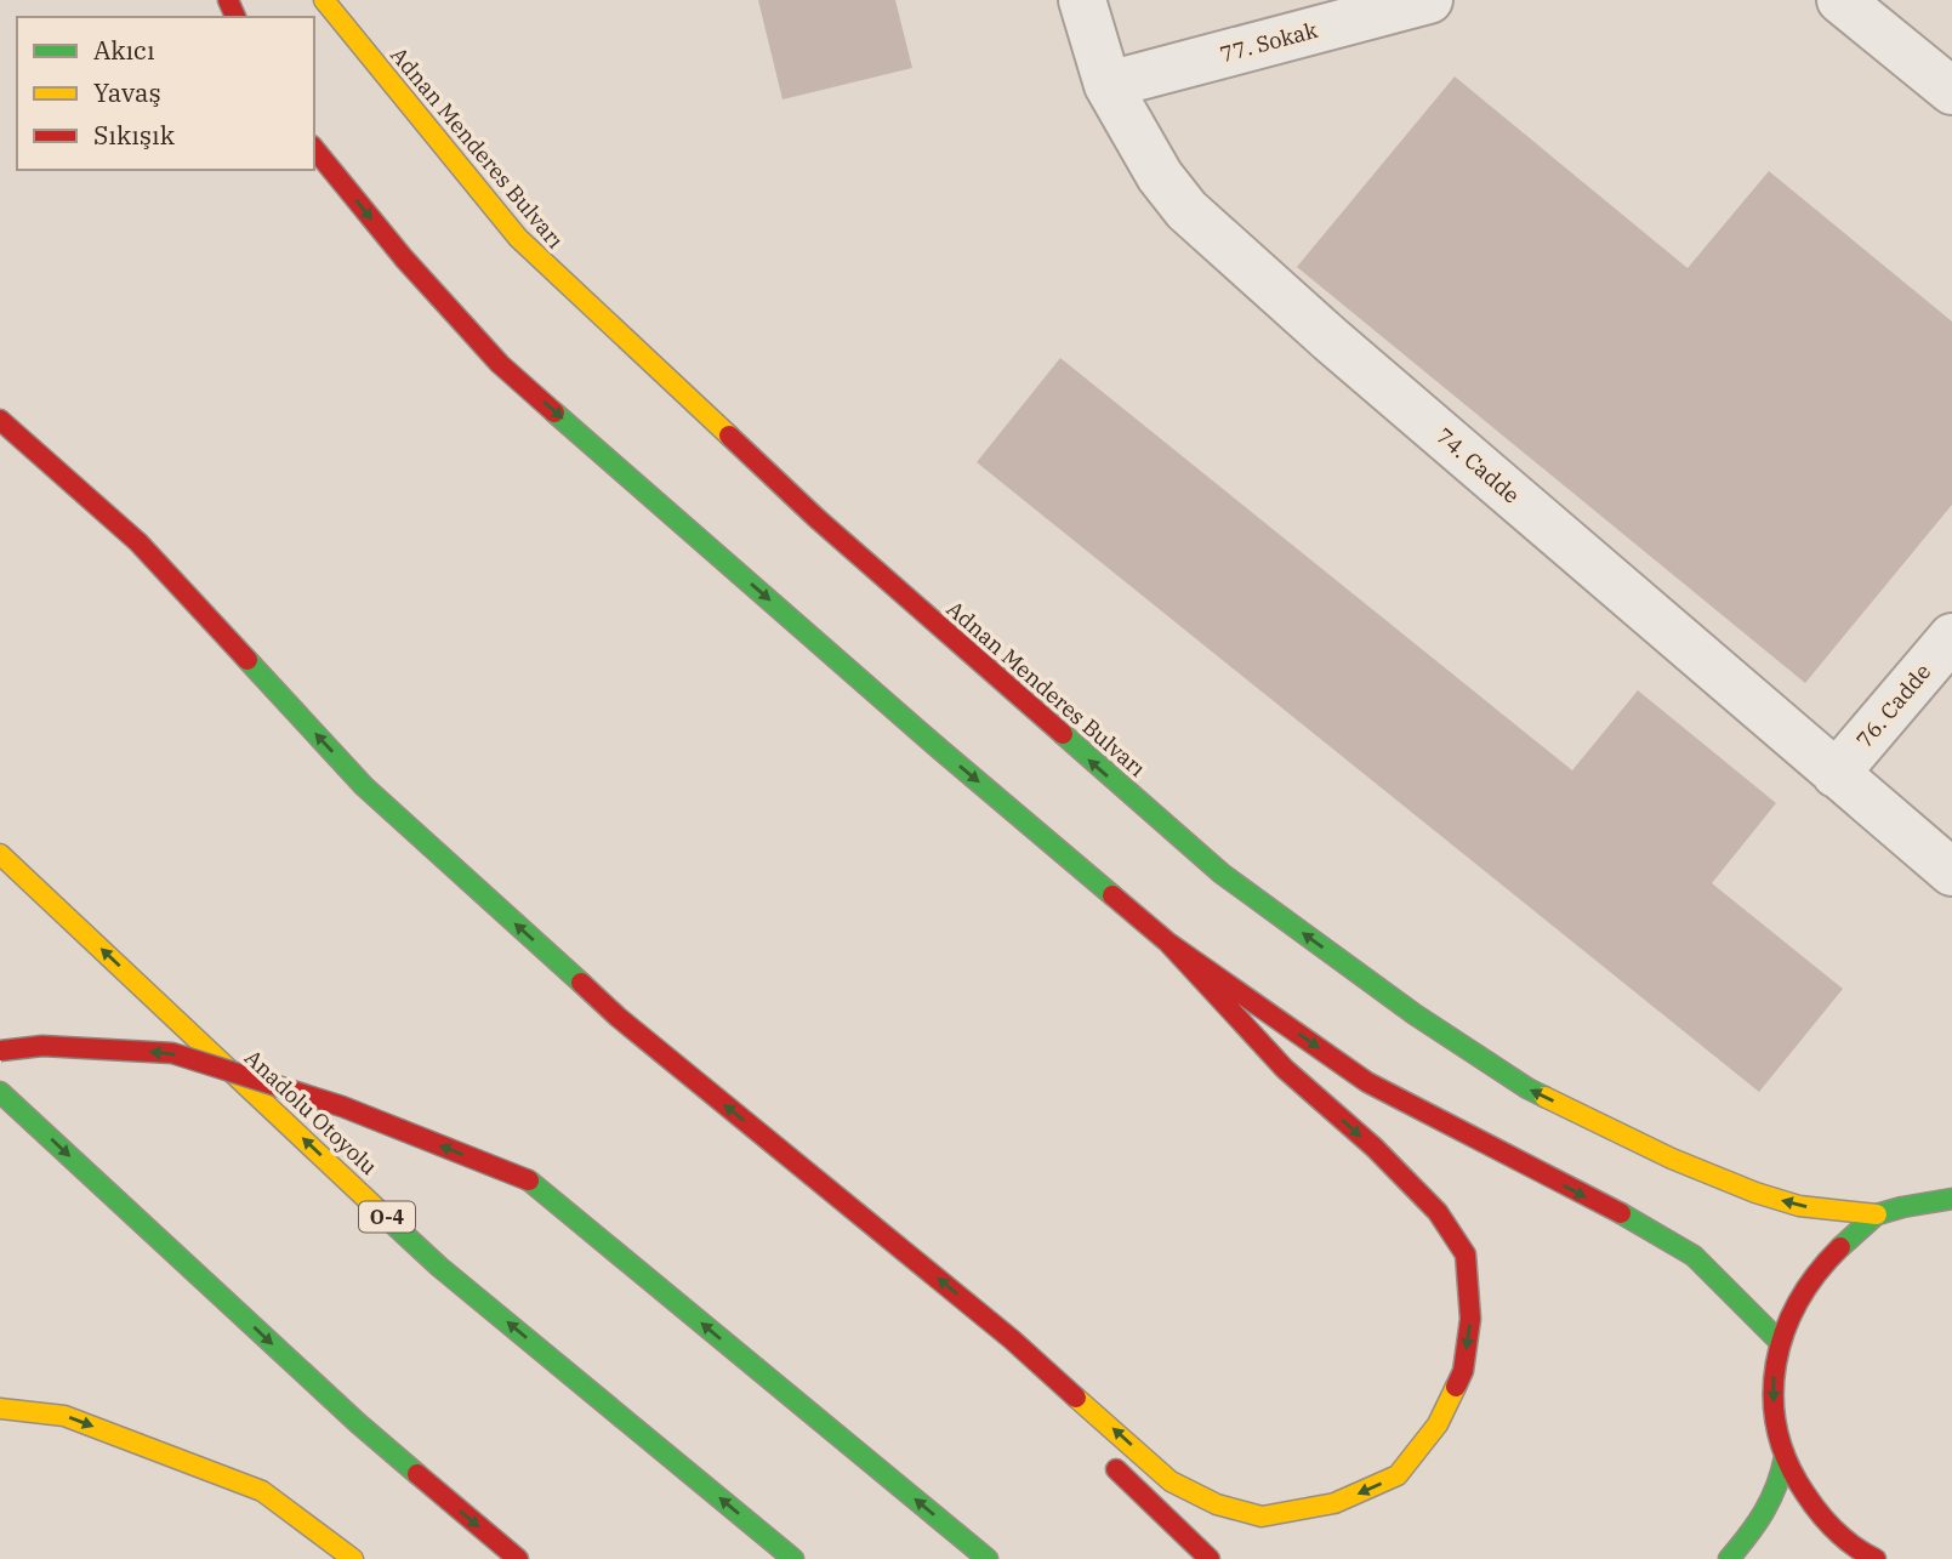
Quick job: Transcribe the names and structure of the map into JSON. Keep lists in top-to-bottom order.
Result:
{
  "streets": {
    "main road": ["Adnan Menderes Bulvarı", "Anadolu Otoyolu", "O-4"],
    "street": ["77. Sokak", "74. Cadde", "76. Cadde"]
  },
  "crossings": [
    ["77. Sokak", "74. Cadde"],
    ["74. Cadde", "76. Cadde"]
  ],
  "legend": ["Akıcı", "Yavaş", "Sıkışık"]
}
